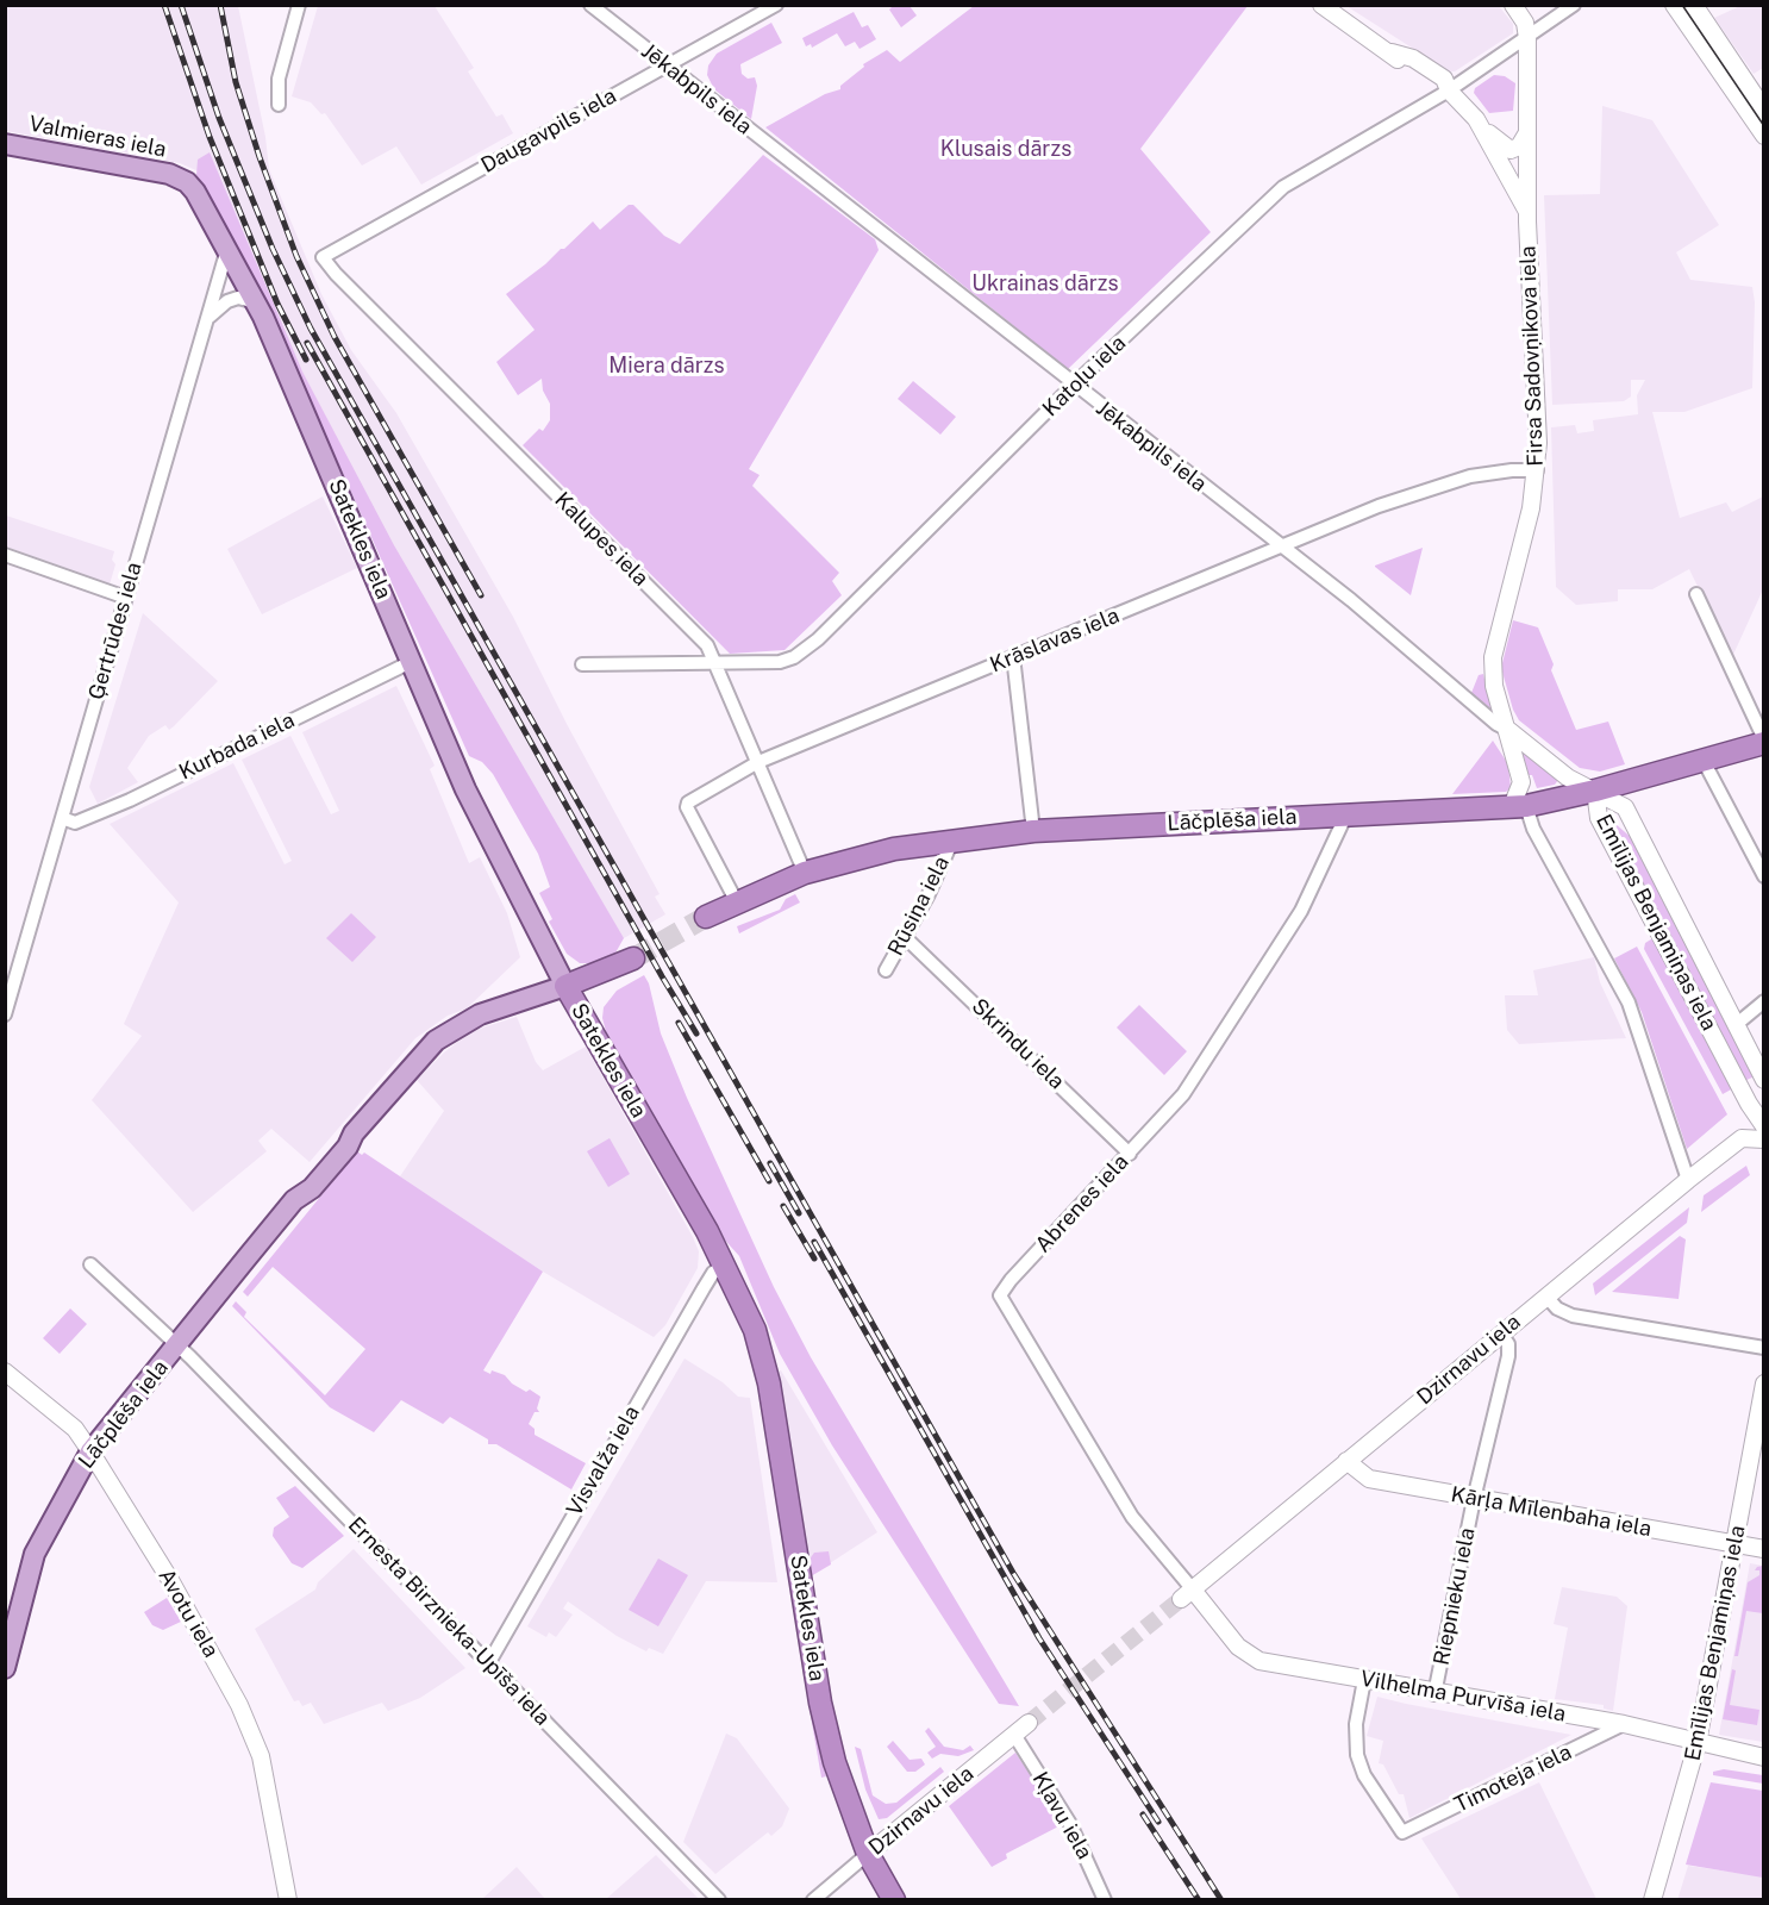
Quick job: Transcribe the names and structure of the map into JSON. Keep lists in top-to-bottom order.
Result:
{
  "streets": {
    "highway": ["Satekles iela", "Lāčplēša iela"],
    "main road": ["Valmieras iela"],
    "street": [
      "Jēkabpils iela",
      "Daugavpils iela",
      "Firsa Sadovņikova iela",
      "Katoļu iela",
      "Kalupes iela",
      "Ģertrūdes iela",
      "Krāslavas iela",
      "Kurbada iela",
      "Rūsiņa iela",
      "Emīlijas Benjamiņas iela",
      "Skrindu iela",
      "Abrenes iela",
      "Dzirnavu iela",
      "Visvalža iela",
      "Kārļa Mīlenbaha iela",
      "Riepnieku iela",
      "Avotu iela",
      "Ernesta Birznieka-Upīša iela",
      "Vilhelma Purvīša iela",
      "Timoteja iela",
      "Kļavu iela"
    ]
  },
  "crossings": [
    ["Jēkabpils iela", "Daugavpils iela"],
    ["Jēkabpils iela", "Firsa Sadovņikova iela"],
    ["Jēkabpils iela", "Katoļu iela"],
    ["Jēkabpils iela", "Krāslavas iela"],
    ["Daugavpils iela", "Kalupes iela"],
    ["Valmieras iela", "Satekles iela"],
    ["Valmieras iela", "Ģertrūdes iela"],
    ["Firsa Sadovņikova iela", "Katoļu iela"],
    ["Firsa Sadovņikova iela", "Krāslavas iela"],
    ["Firsa Sadovņikova iela", "Lāčplēša iela"],
    ["Katoļu iela", "Kalupes iela"],
    ["Satekles iela", "Ģertrūdes iela"],
    ["Satekles iela", "Kurbada iela"],
    ["Satekles iela", "Lāčplēša iela"],
    ["Satekles iela", "Dzirnavu iela"],
    ["Satekles iela", "Visvalža iela"],
    ["Kalupes iela", "Krāslavas iela"],
    ["Kalupes iela", "Lāčplēša iela"],
    ["Ģertrūdes iela", "Kurbada iela"],
    ["Krāslavas iela", "Lāčplēša iela"],
    ["Lāčplēša iela", "Rūsiņa iela"],
    ["Lāčplēša iela", "Emīlijas Benjamiņas iela"],
    ["Lāčplēša iela", "Abrenes iela"],
    ["Lāčplēša iela", "Avotu iela"],
    ["Lāčplēša iela", "Ernesta Birznieka-Upīša iela"],
    ["Rūsiņa iela", "Skrindu iela"],
    ["Emīlijas Benjamiņas iela", "Kārļa Mīlenbaha iela"],
    ["Emīlijas Benjamiņas iela", "Vilhelma Purvīša iela"],
    ["Skrindu iela", "Abrenes iela"],
    ["Abrenes iela", "Dzirnavu iela"],
    ["Abrenes iela", "Vilhelma Purvīša iela"],
    ["Dzirnavu iela", "Kārļa Mīlenbaha iela"],
    ["Dzirnavu iela", "Riepnieku iela"],
    ["Dzirnavu iela", "Vilhelma Purvīša iela"],
    ["Dzirnavu iela", "Kļavu iela"],
    ["Visvalža iela", "Ernesta Birznieka-Upīša iela"],
    ["Kārļa Mīlenbaha iela", "Riepnieku iela"],
    ["Riepnieku iela", "Vilhelma Purvīša iela"],
    ["Vilhelma Purvīša iela", "Timoteja iela"]
  ],
  "parks": ["Klusais dārzs", "Ukrainas dārzs", "Miera dārzs"]
}
